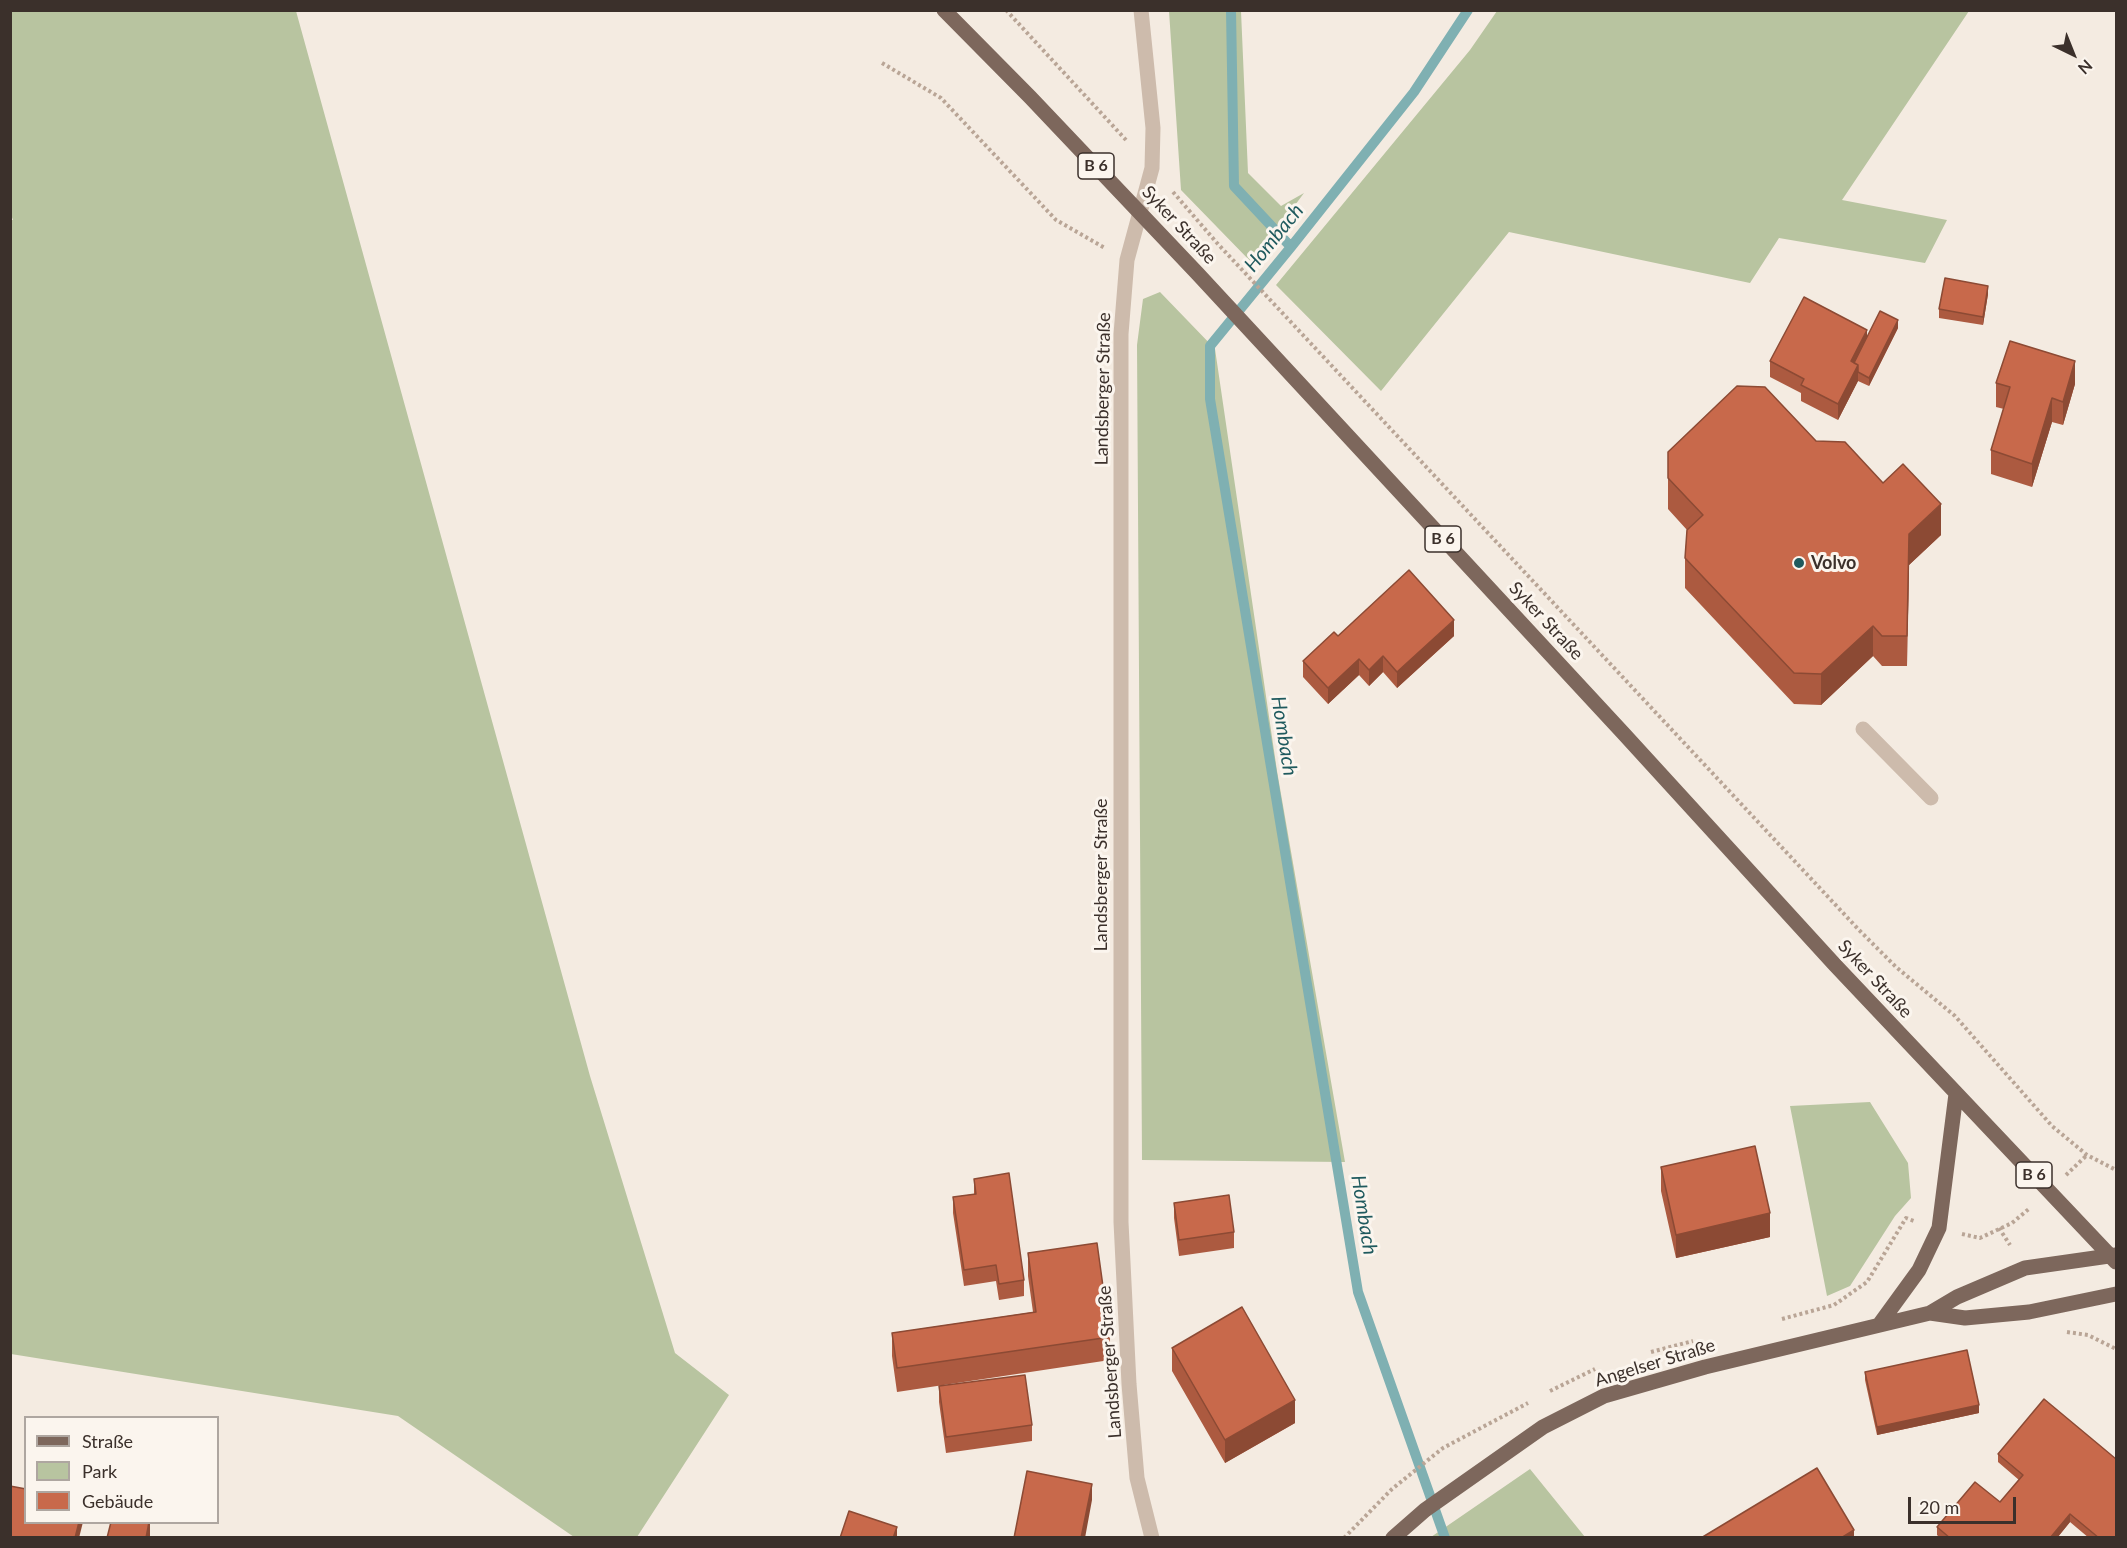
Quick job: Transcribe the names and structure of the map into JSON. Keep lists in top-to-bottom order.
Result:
{
  "streets": {
    "main road": ["B 6", "Syker Straße", "Angelser Straße"],
    "street": ["Landsberger Straße"]
  },
  "crossings": [
    ["Syker Straße", "Landsberger Straße"],
    ["Syker Straße", "Angelser Straße"]
  ],
  "water": ["Hombach"],
  "places": ["Volvo"],
  "legend": ["Straße", "Park", "Gebäude"],
  "scale_bar": "20 m",
  "north": "bottom right"
}
